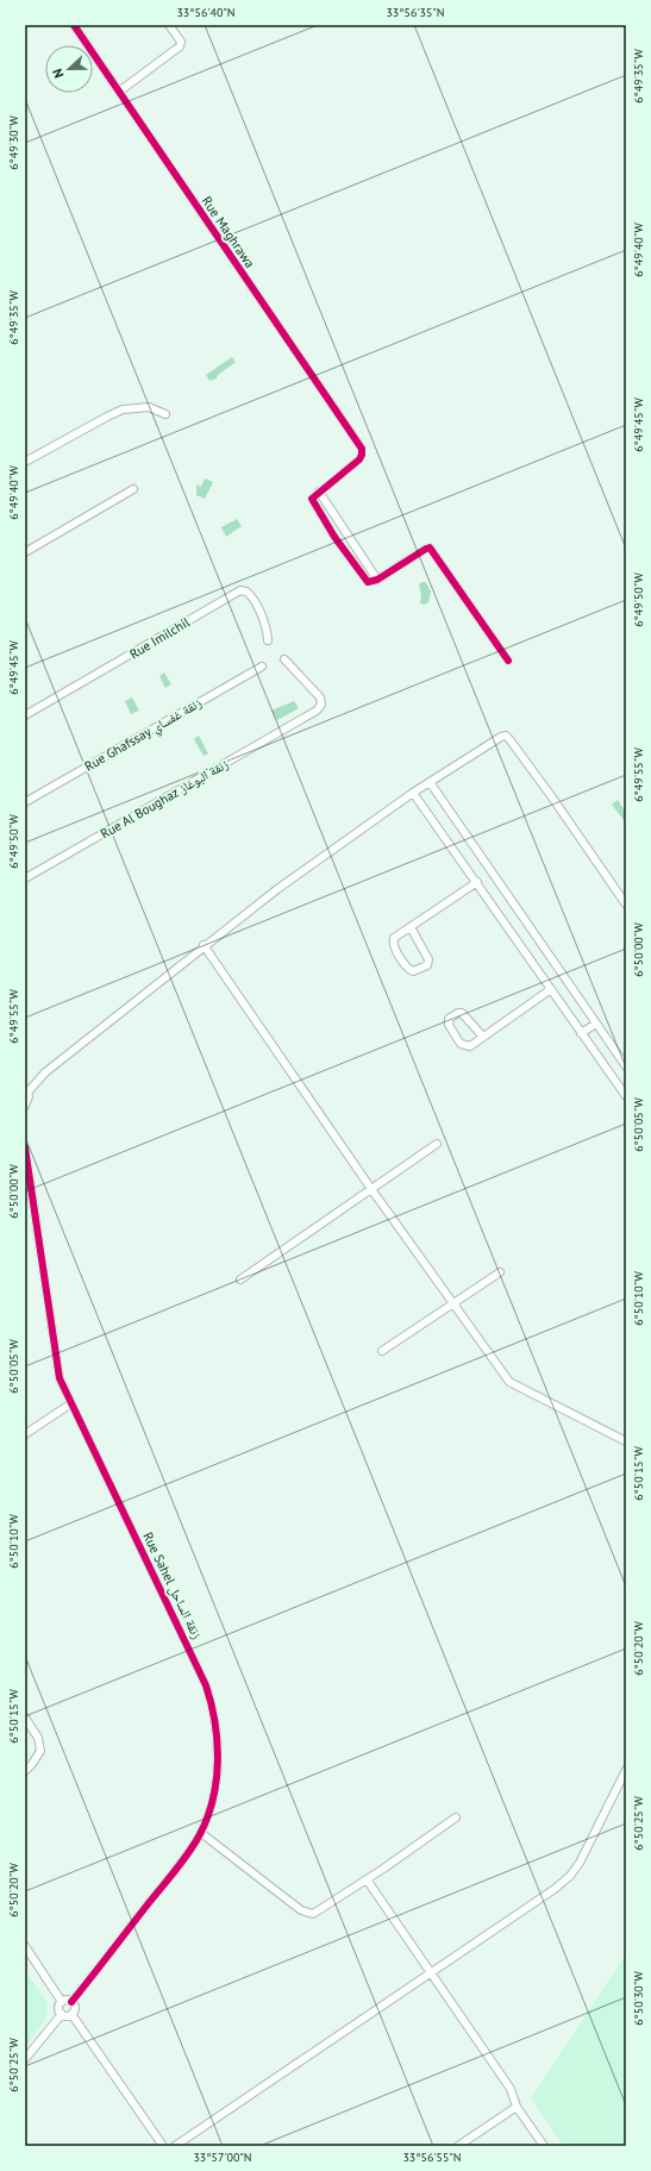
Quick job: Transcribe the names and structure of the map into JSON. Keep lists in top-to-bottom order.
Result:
{
  "streets": {
    "street": [
      "Rue Maghrawa",
      "Rue Imilchil",
      "Rue Ghafssay زنقة غفساي",
      "Rue Al Boughaz زنقة البوغاز",
      "Rue Sahel زنقة الساحل"
    ]
  },
  "north": "left",
  "coordinates": [
    "33°56'40\"N",
    "33°56'35\"N",
    "6°49'35\"W",
    "6°49'30\"W",
    "6°49'40\"W",
    "6°49'45\"W",
    "6°49'50\"W",
    "6°49'55\"W",
    "6°50'00\"W",
    "6°50'05\"W",
    "6°50'10\"W",
    "6°50'15\"W",
    "6°50'20\"W",
    "6°50'25\"W",
    "6°50'30\"W",
    "33°57'00\"N",
    "33°56'55\"N"
  ]
}
